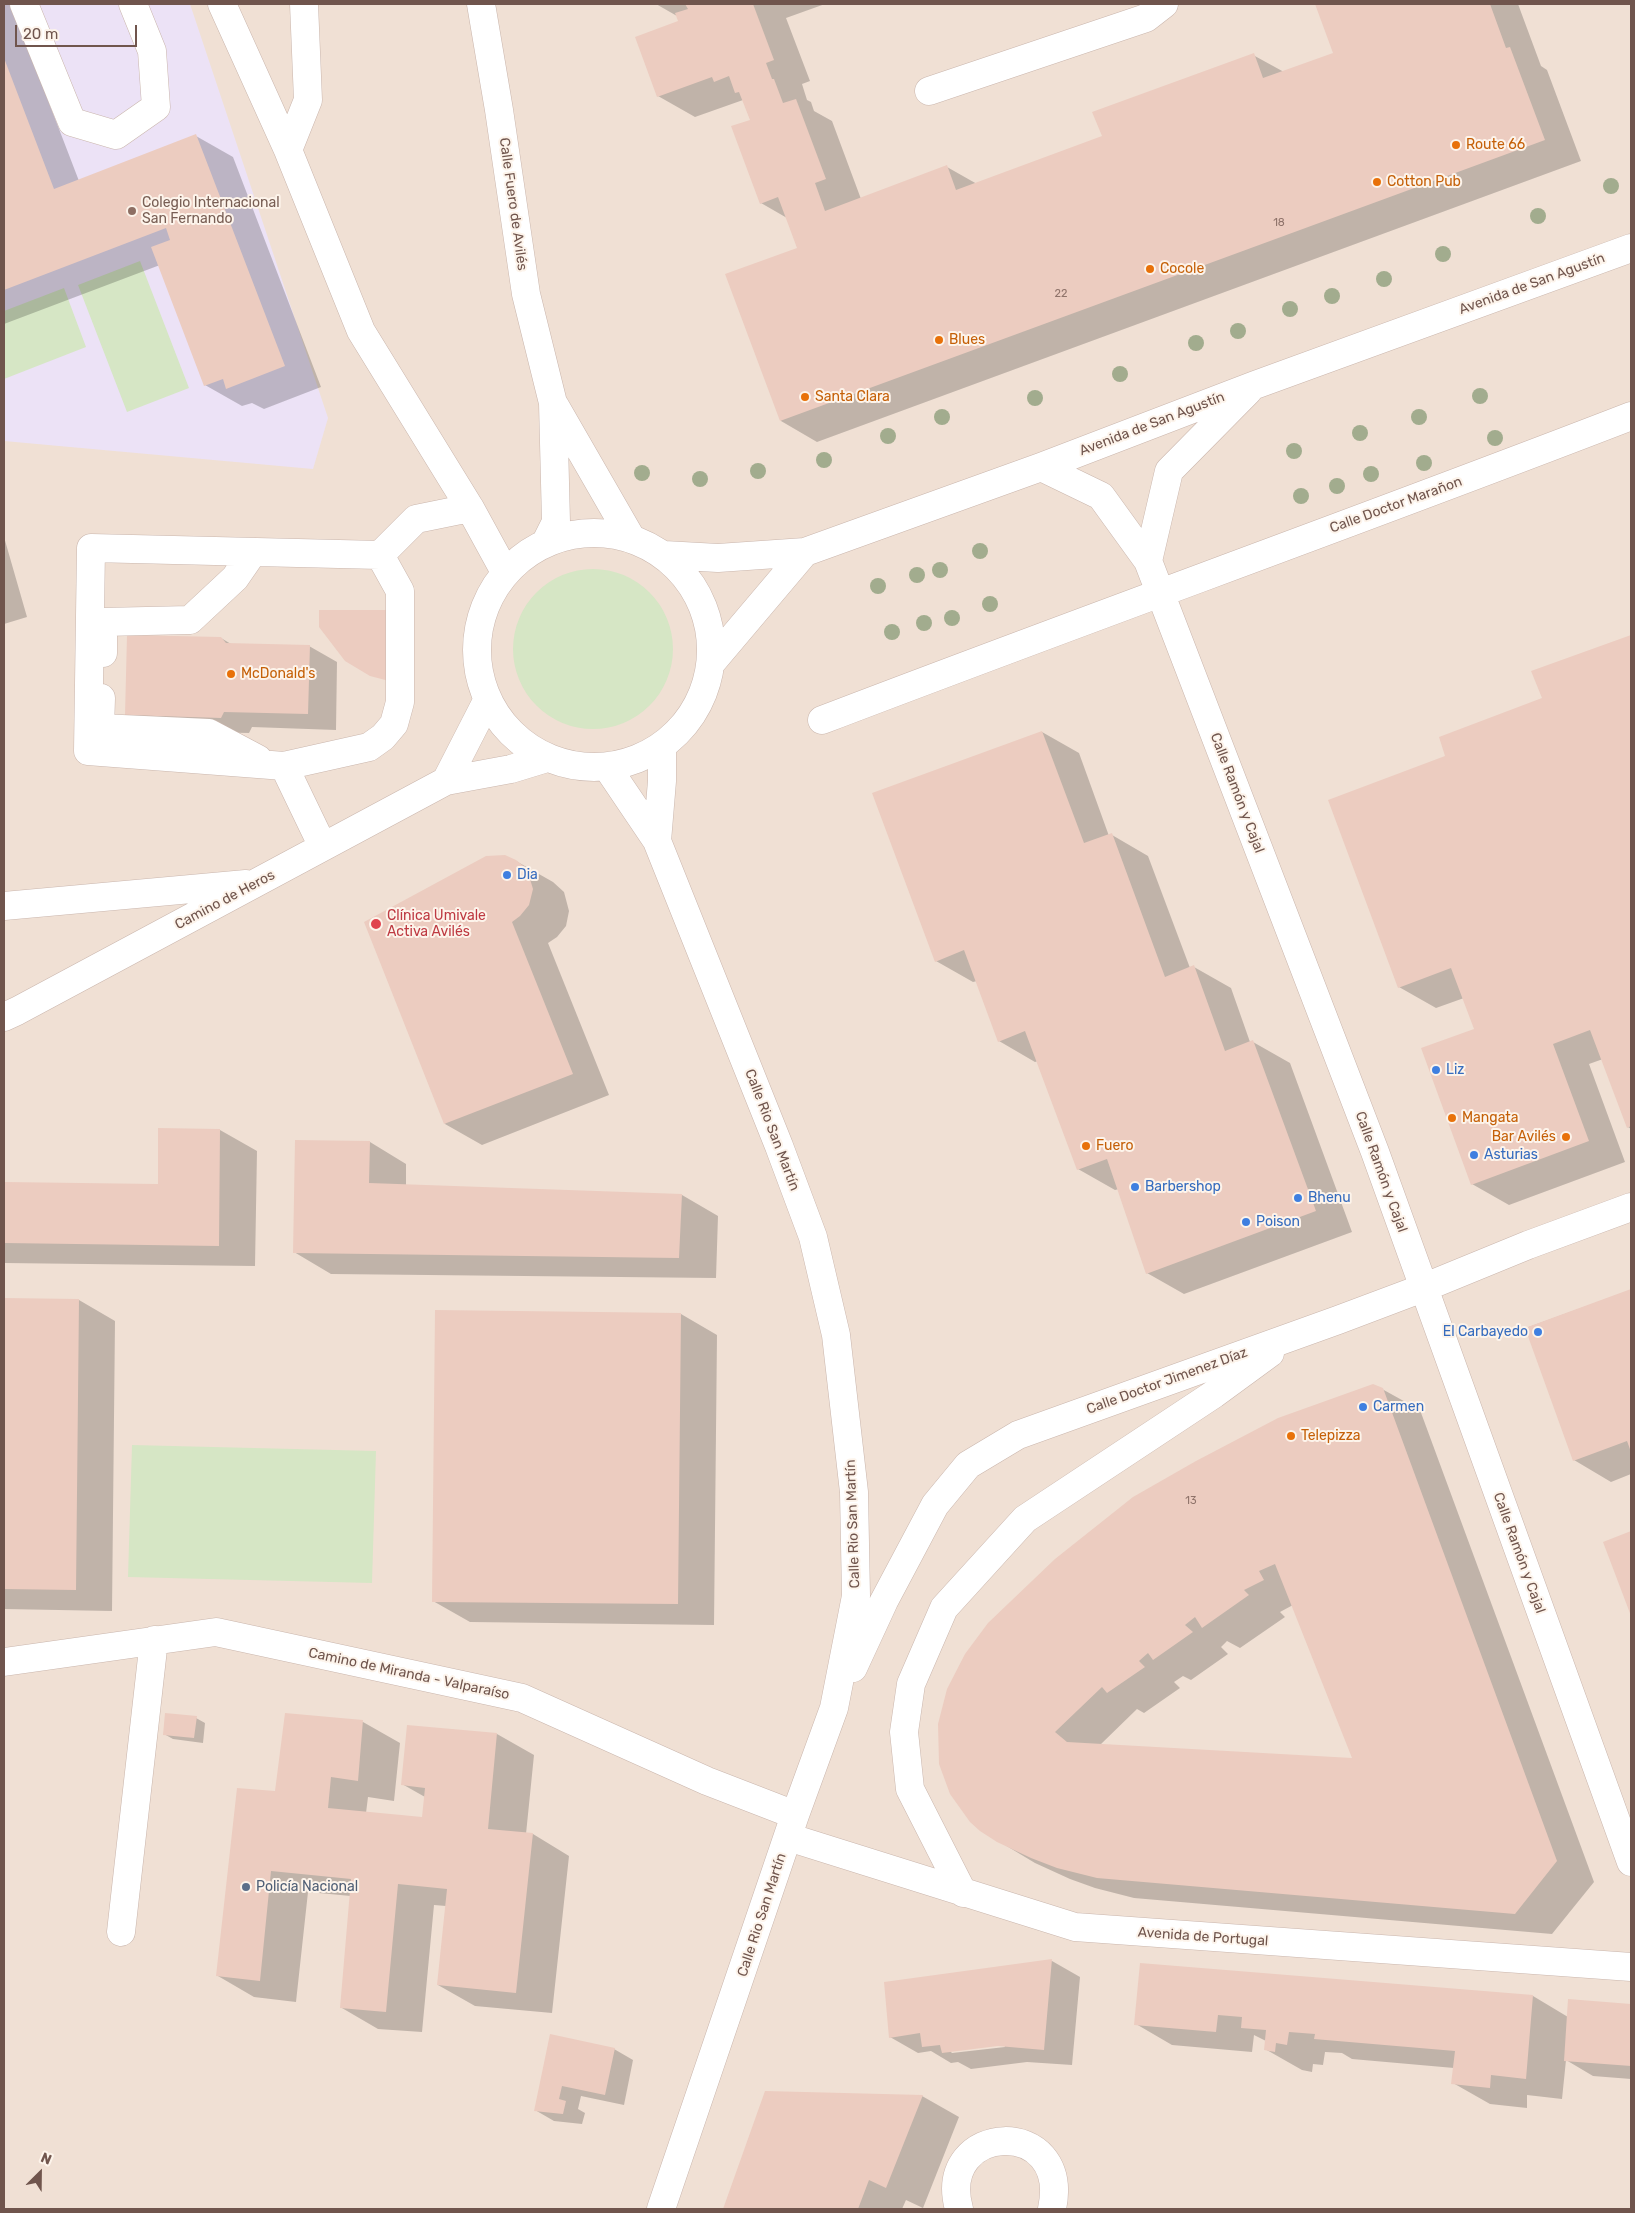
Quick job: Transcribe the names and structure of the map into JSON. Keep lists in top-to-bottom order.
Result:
{
  "streets": {
    "street": [
      "Calle Fuero de Avilés",
      "Avenida de San Agustín",
      "Calle Doctor Marañon",
      "Calle Ramón y Cajal",
      "Camino de Heros",
      "Calle Rio San Martín",
      "Calle Doctor Jimenez Díaz",
      "Camino de Miranda - Valparaíso",
      "Avenida de Portugal"
    ]
  },
  "crossings": [
    ["Avenida de San Agustín", "Calle Ramón y Cajal"],
    ["Calle Doctor Marañon", "Calle Ramón y Cajal"],
    ["Calle Ramón y Cajal", "Calle Doctor Jimenez Díaz"],
    ["Calle Rio San Martín", "Calle Doctor Jimenez Díaz"],
    ["Calle Rio San Martín", "Camino de Miranda - Valparaíso"],
    ["Calle Rio San Martín", "Avenida de Portugal"],
    ["Camino de Miranda - Valparaíso", "Avenida de Portugal"]
  ],
  "places": [
    "Route 66",
    "Cotton Pub",
    "Colegio Internacional San Fernando",
    "Cocole",
    "Blues",
    "Santa Clara",
    "McDonald's",
    "Dia",
    "Clínica Umivale Activa Avilés",
    "Liz",
    "Mangata",
    "Bar Avilés",
    "Fuero",
    "Asturias",
    "Barbershop",
    "Bhenu",
    "Poison",
    "El Carbayedo",
    "Carmen",
    "Telepizza",
    "Policía Nacional"
  ],
  "house_numbers": ["18", "22", "13"],
  "scale_bar": "20 m",
  "north": "top right"
}
